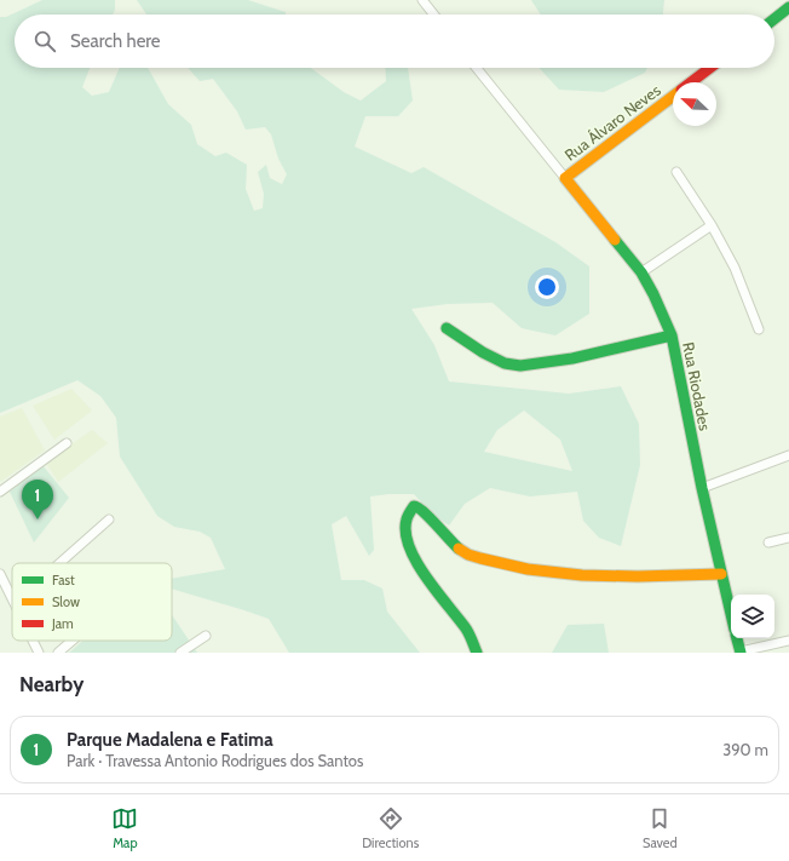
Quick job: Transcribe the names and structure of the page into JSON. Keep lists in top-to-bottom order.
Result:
{
  "streets": {
    "street": ["Rua Álvaro Neves", "Rua Riodades"]
  },
  "crossings": [
    ["Rua Álvaro Neves", "Rua Riodades"]
  ],
  "legend": ["Fast", "Slow", "Jam"],
  "north": "top left",
  "page": {
    "search": "Search here",
    "pins": "1",
    "heading": "Nearby",
    "list": [
      {
        "mark": "1",
        "name": "Parque Madalena e Fatima",
        "note": "Park · Travessa Antonio Rodrigues dos Santos",
        "value": "390 m"
      }
    ],
    "nav": ["Map", "Directions", "Saved"]
  }
}
